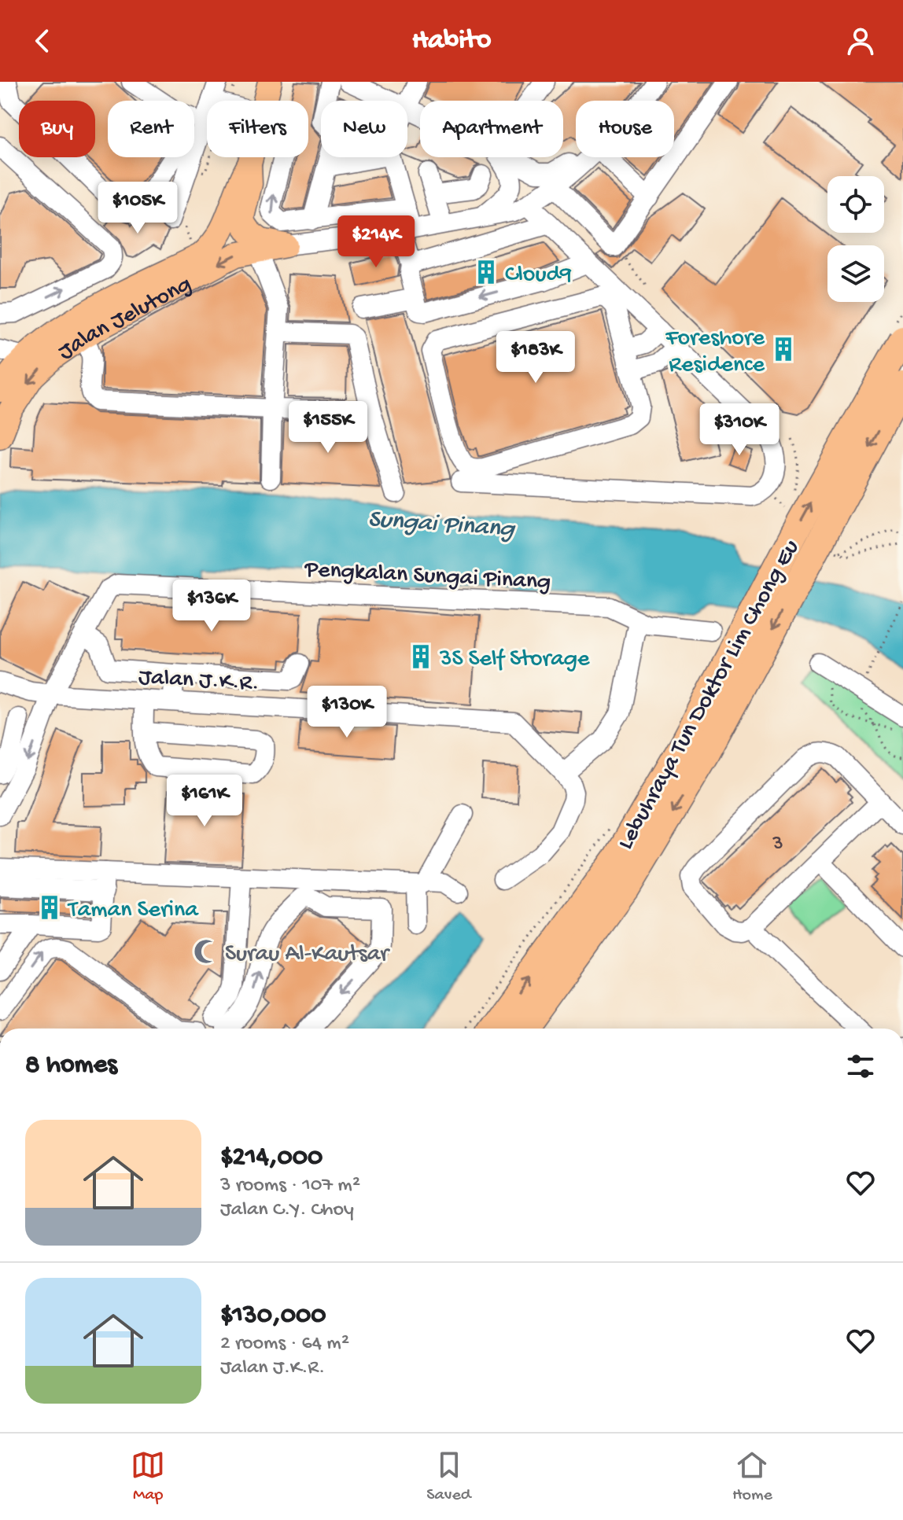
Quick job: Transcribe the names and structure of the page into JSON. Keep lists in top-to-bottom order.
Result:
{
  "streets": {
    "highway": ["Lebuhraya Tun Doktor Lim Chong Eu"],
    "main road": ["Jalan Jelutong"],
    "street": ["Pengkalan Sungai Pinang", "Jalan J.K.R."]
  },
  "crossings": [
    ["Pengkalan Sungai Pinang", "Jalan J.K.R."]
  ],
  "water": ["Sungai Pinang"],
  "places": {
    "building": [
      "Cloud9",
      "Foreshore Residence",
      "3S Self Storage",
      "Taman Serina"
    ],
    "mosque": ["Surau Al-Kautsar"]
  },
  "house_numbers": ["3"],
  "page": {
    "header": "Habito",
    "chip": [
      "Buy",
      "Rent",
      "Filters",
      "New",
      "Apartment",
      "House"
    ],
    "price": [
      "$105K",
      "$214K",
      "$183K",
      "$155K",
      "$310K",
      "$136K",
      "$130K",
      "$161K"
    ],
    "heading": "8 homes",
    "list": [
      {
        "name": "$214,000",
        "note": "3 rooms · 107 m² · Jalan C.Y. Choy"
      },
      {
        "name": "$130,000",
        "note": "2 rooms · 64 m² · Jalan J.K.R."
      }
    ],
    "tabs": ["Map", "Saved", "Home"]
  }
}
